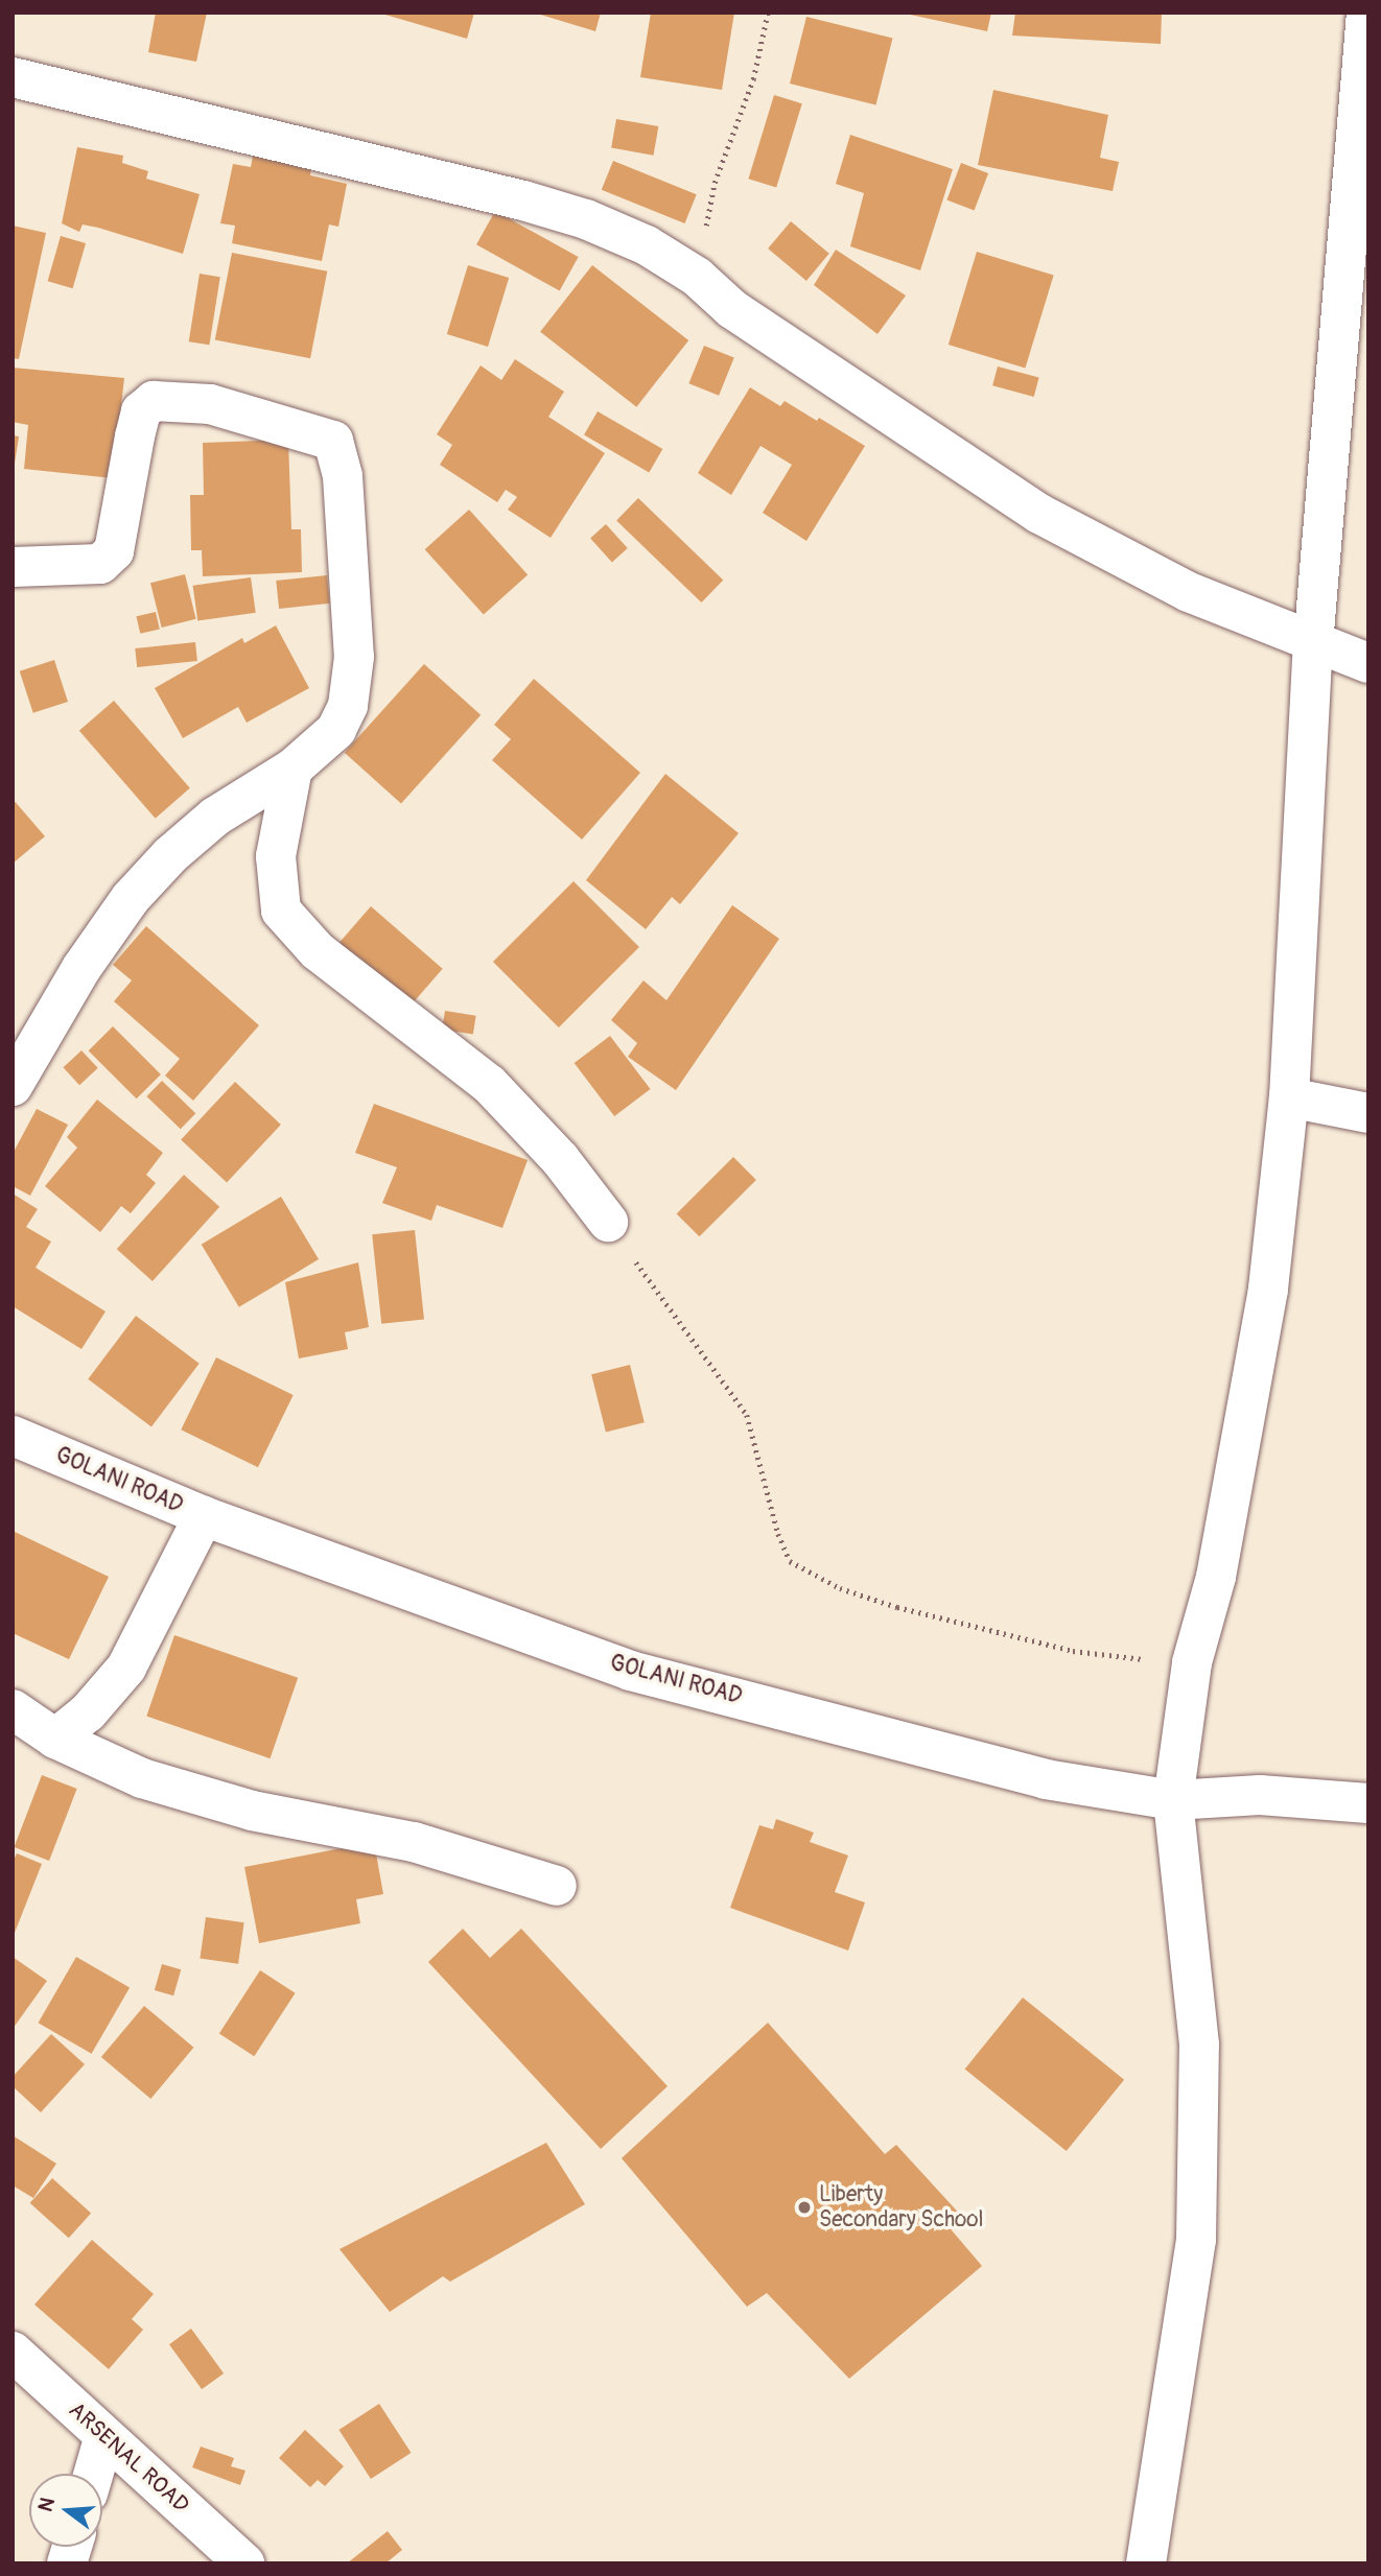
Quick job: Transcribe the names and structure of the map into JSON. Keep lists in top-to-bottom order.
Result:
{
  "streets": {
    "street": ["GOLANI ROAD", "ARSENAL ROAD"]
  },
  "places": ["Liberty Secondary School"],
  "north": "left"
}
